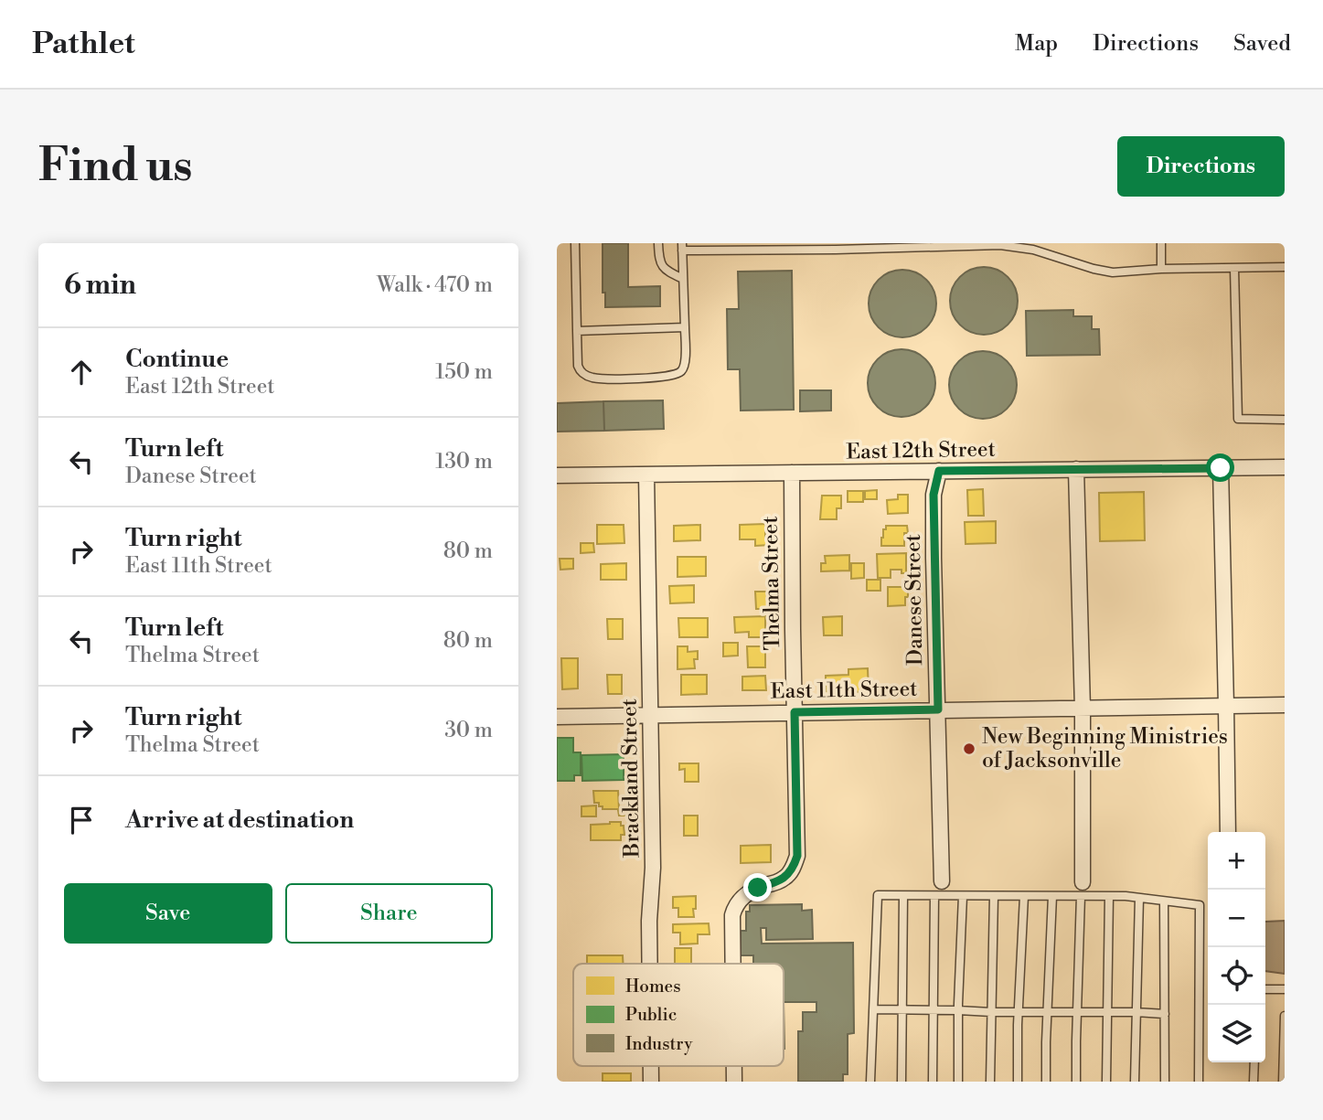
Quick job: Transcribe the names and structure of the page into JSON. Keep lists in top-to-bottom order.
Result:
{
  "streets": {
    "street": [
      "East 12th Street",
      "Thelma Street",
      "Danese Street",
      "East 11th Street",
      "Brackland Street"
    ]
  },
  "crossings": [
    ["East 12th Street", "Thelma Street"],
    ["East 12th Street", "Danese Street"],
    ["East 12th Street", "Brackland Street"],
    ["Thelma Street", "East 11th Street"],
    ["Danese Street", "East 11th Street"],
    ["East 11th Street", "Brackland Street"]
  ],
  "places": ["New Beginning Ministries of Jacksonville"],
  "legend": ["Homes", "Public", "Industry"],
  "page": {
    "header": "Pathlet",
    "nav": ["Map", "Directions", "Saved"],
    "buttons": [
      "Directions",
      ["Save", "Share"]
    ],
    "title": "Find us",
    "heading": ["6 min", "Walk · 470 m"],
    "list": [
      ["Continue", "East 12th Street", "150 m"],
      ["Turn left", "Danese Street", "130 m"],
      ["Turn right", "East 11th Street", "80 m"],
      ["Turn left", "Thelma Street", "80 m"],
      ["Turn right", "Thelma Street", "30 m"],
      "Arrive at destination"
    ],
    "map_buttons": ["+", "−"]
  }
}
